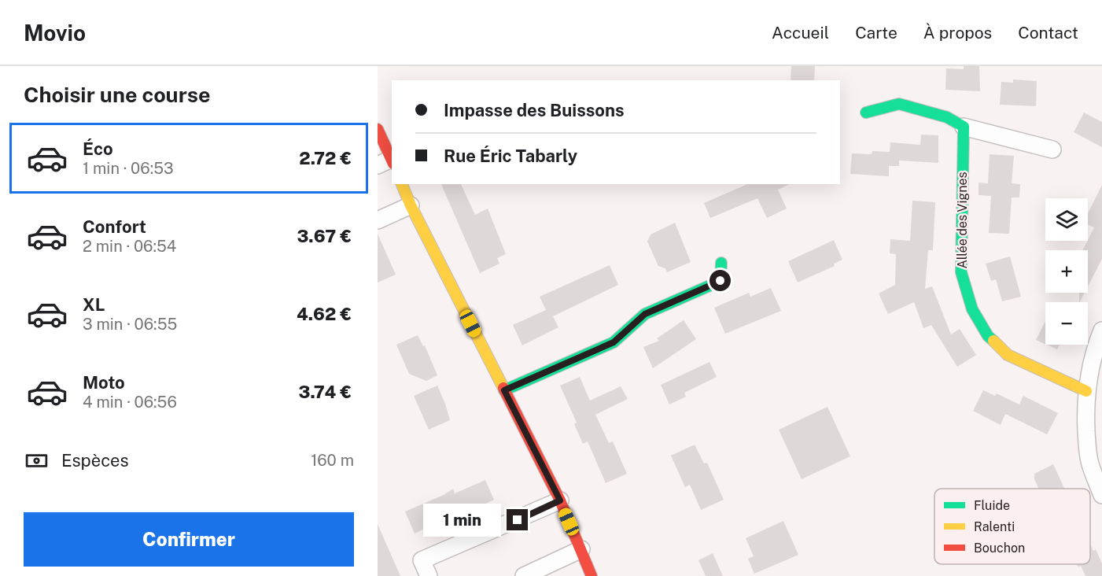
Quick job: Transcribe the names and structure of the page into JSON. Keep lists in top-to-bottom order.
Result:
{
  "streets": {
    "street": ["Allée des Vignes"]
  },
  "legend": ["Fluide", "Ralenti", "Bouchon"],
  "page": {
    "header": "Movio",
    "nav": [
      "Accueil",
      "Carte",
      "À propos",
      "Contact"
    ],
    "heading": "Choisir une course",
    "banner": ["Impasse des Buissons", "Rue Éric Tabarly"],
    "list": [
      {
        "name": "Éco",
        "note": "1 min · 06:53",
        "value": "2.72 €"
      },
      {
        "name": "Confort",
        "note": "2 min · 06:54",
        "value": "3.67 €"
      },
      {
        "name": "XL",
        "note": "3 min · 06:55",
        "value": "4.62 €"
      },
      {
        "name": "Moto",
        "note": "4 min · 06:56",
        "value": "3.74 €"
      }
    ],
    "map_buttons": ["+", "−"],
    "pay": ["Espèces", "160 m"],
    "buttons": "Confirmer",
    "bubble": "1 min"
  }
}
